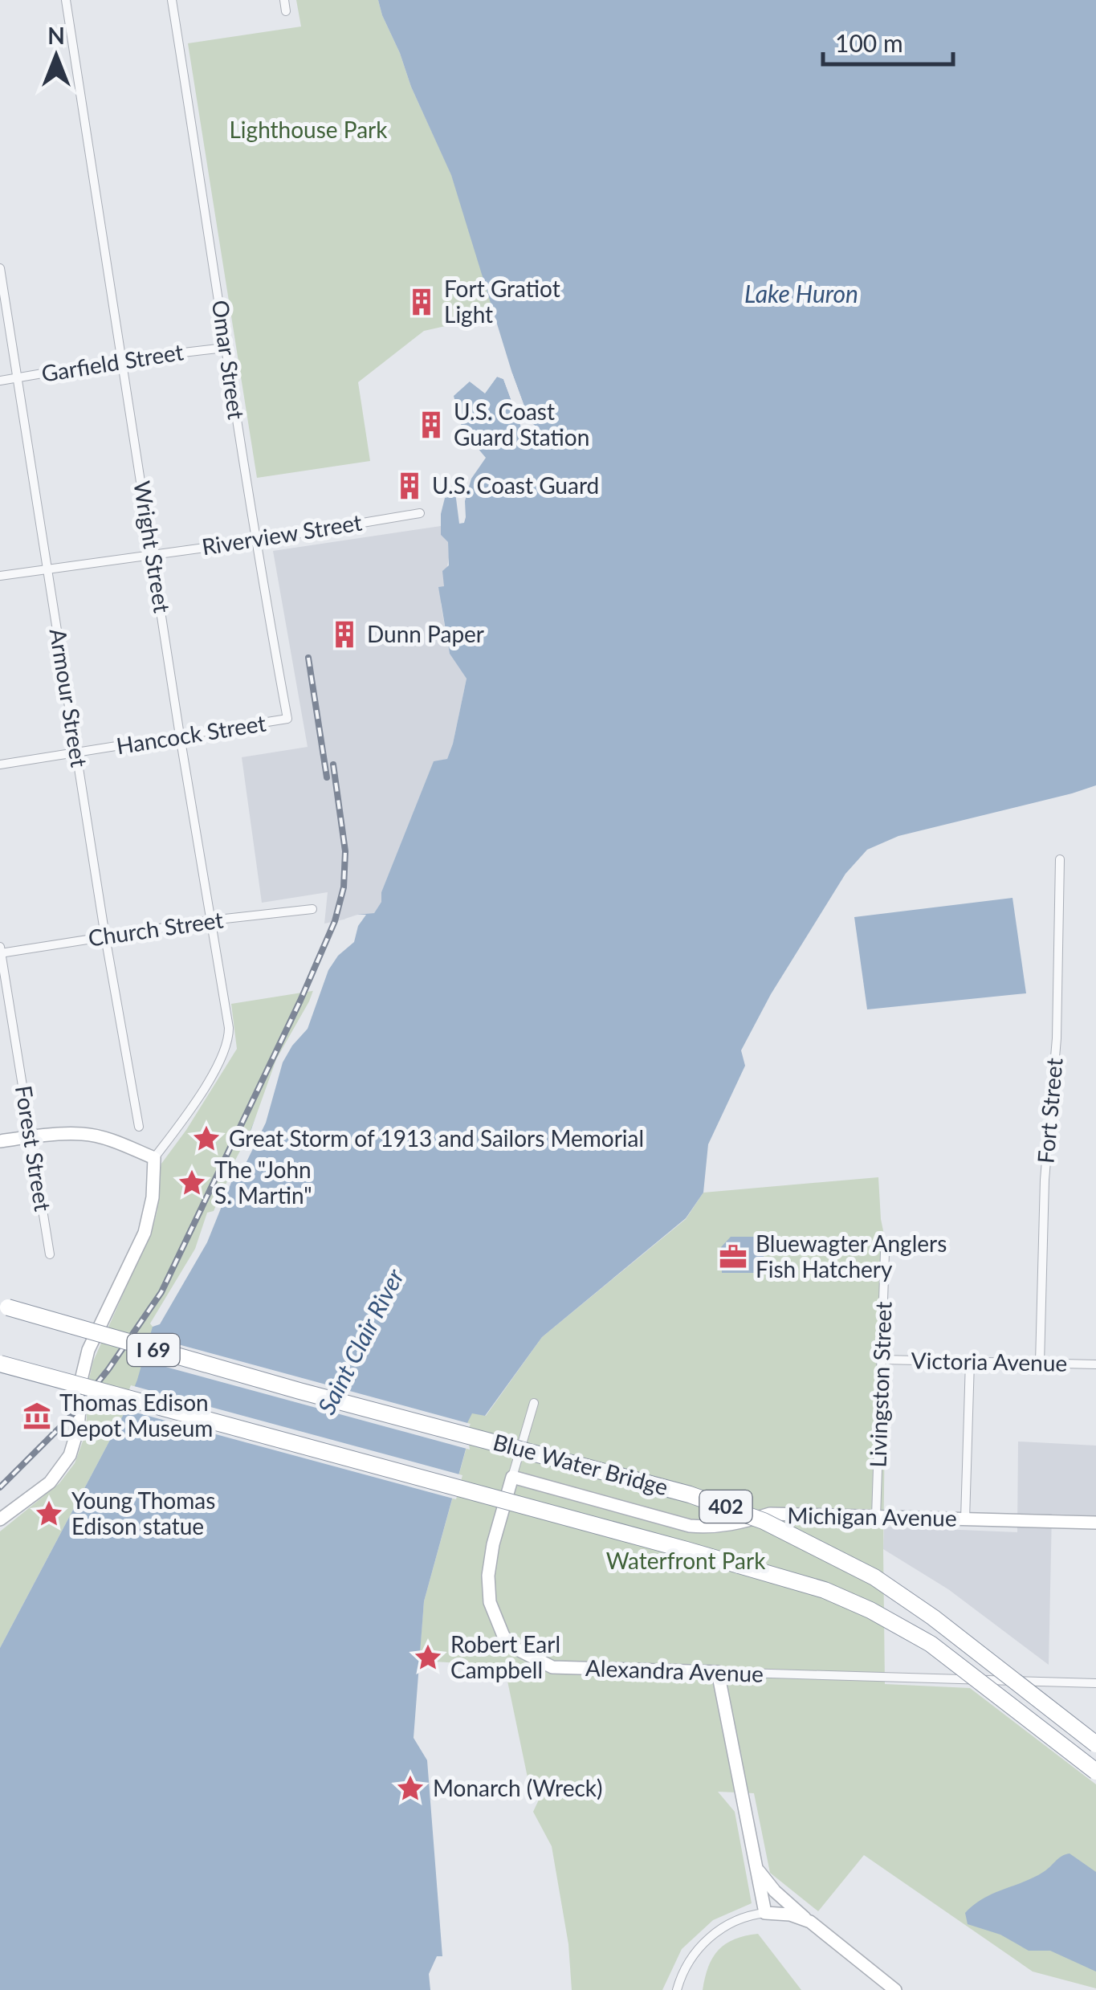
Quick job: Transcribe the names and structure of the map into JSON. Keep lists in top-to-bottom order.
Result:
{
  "streets": {
    "highway": ["I 69", "Blue Water Bridge", "402"],
    "street": [
      "Omar Street",
      "Garfield Street",
      "Riverview Street",
      "Wright Street",
      "Armour Street",
      "Hancock Street",
      "Church Street",
      "Fort Street",
      "Forest Street",
      "Victoria Avenue",
      "Livingston Street",
      "Michigan Avenue",
      "Alexandra Avenue"
    ]
  },
  "crossings": [
    ["Omar Street", "Garfield Street"],
    ["Omar Street", "Riverview Street"],
    ["Omar Street", "Hancock Street"],
    ["Garfield Street", "Wright Street"],
    ["Garfield Street", "Armour Street"],
    ["Riverview Street", "Wright Street"],
    ["Riverview Street", "Armour Street"],
    ["Wright Street", "Hancock Street"],
    ["Wright Street", "Church Street"],
    ["Armour Street", "Hancock Street"],
    ["Armour Street", "Church Street"],
    ["Church Street", "Forest Street"],
    ["Fort Street", "Victoria Avenue"],
    ["I 69", "402"],
    ["Victoria Avenue", "Livingston Street"],
    ["Livingston Street", "Michigan Avenue"],
    ["Michigan Avenue", "Alexandra Avenue"]
  ],
  "water": ["Lake Huron", "Saint Clair River"],
  "parks": ["Lighthouse Park", "Waterfront Park"],
  "places": {
    "building": [
      "Fort Gratiot Light",
      "U.S. Coast Guard Station",
      "U.S. Coast Guard",
      "Dunn Paper"
    ],
    "place": [
      "Great Storm of 1913 and Sailors Memorial",
      "The \"John S. Martin\"",
      "Young Thomas Edison statue",
      "Robert Earl Campbell",
      "Monarch (Wreck)"
    ],
    "office": ["Bluewagter Anglers Fish Hatchery"],
    "museum": ["Thomas Edison Depot Museum"]
  },
  "scale_bar": "100 m",
  "north": "top"
}
